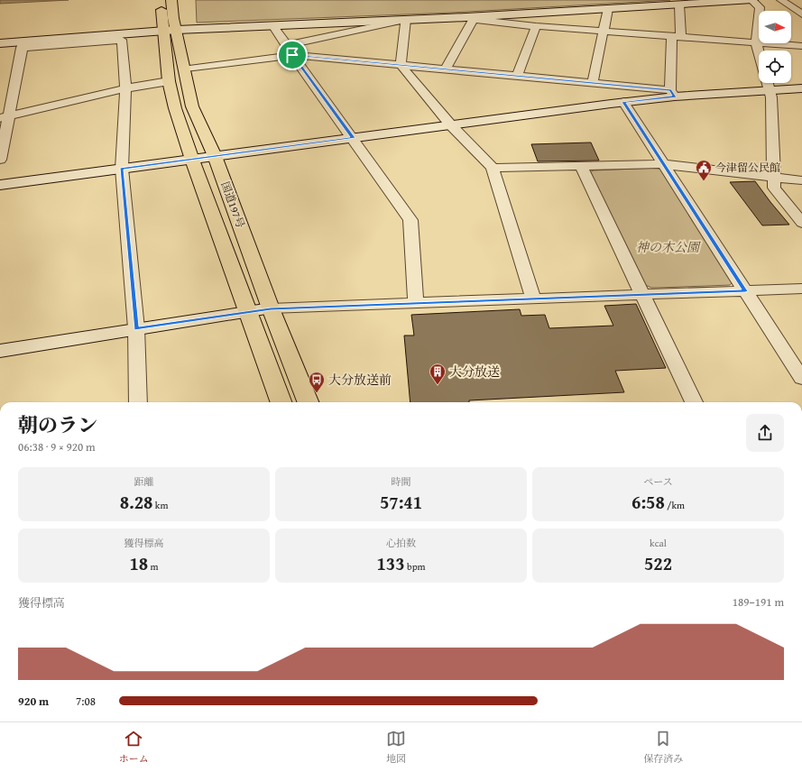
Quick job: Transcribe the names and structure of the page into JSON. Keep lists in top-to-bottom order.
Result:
{
  "streets": {
    "highway": ["国道197号"]
  },
  "parks": ["神の木公園"],
  "places": {
    "public building": ["今津留公民館"],
    "building": ["大分放送"],
    "bus stop": ["大分放送前"]
  },
  "north": "right",
  "page": {
    "heading": ["朝のラン", "06:38 · 9 × 920 m"],
    "stats": [
      ["距離", "8.28 km"],
      ["時間", "57:41"],
      ["ペース", "6:58 /km"],
      ["獲得標高", "18 m"],
      ["心拍数", "133 bpm"],
      ["kcal", "522"]
    ],
    "chart": ["獲得標高", "189–191 m"],
    "list": [
      {
        "name": "920 m",
        "note": "7:08"
      }
    ],
    "tabs": ["ホーム", "地図", "保存済み"]
  }
}
